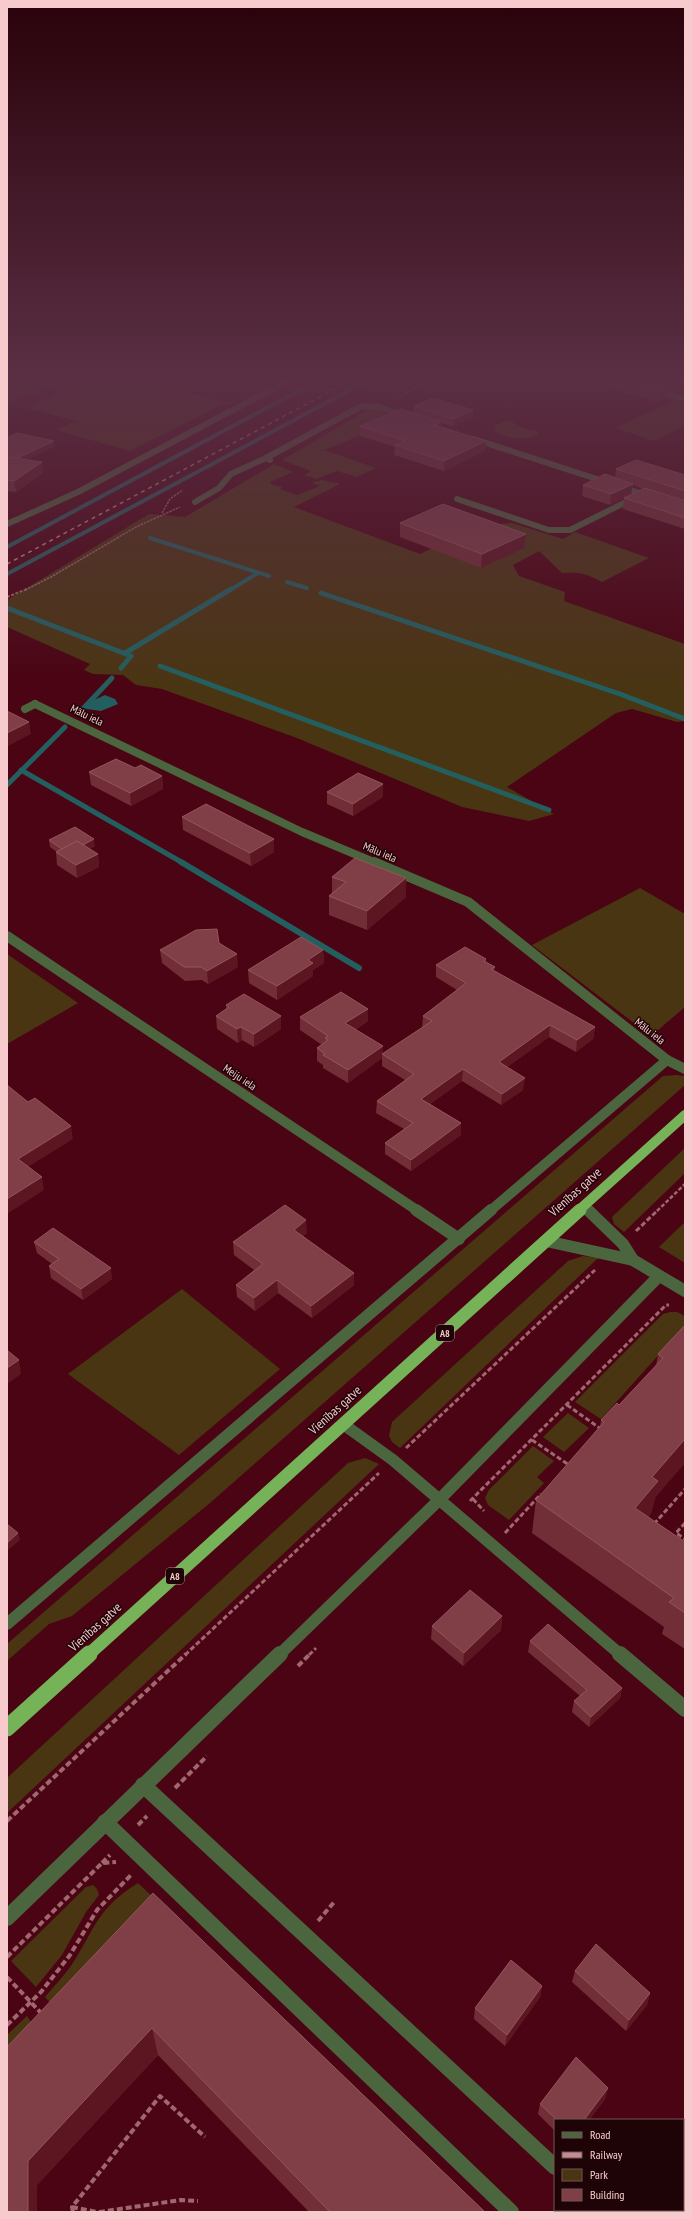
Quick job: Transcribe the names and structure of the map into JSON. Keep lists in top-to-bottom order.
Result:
{
  "streets": {
    "highway": ["Vienības gatve", "A8"],
    "street": ["Mālu iela", "Meiju iela"]
  },
  "legend": [
    "Road",
    "Railway",
    "Park",
    "Building"
  ]
}
